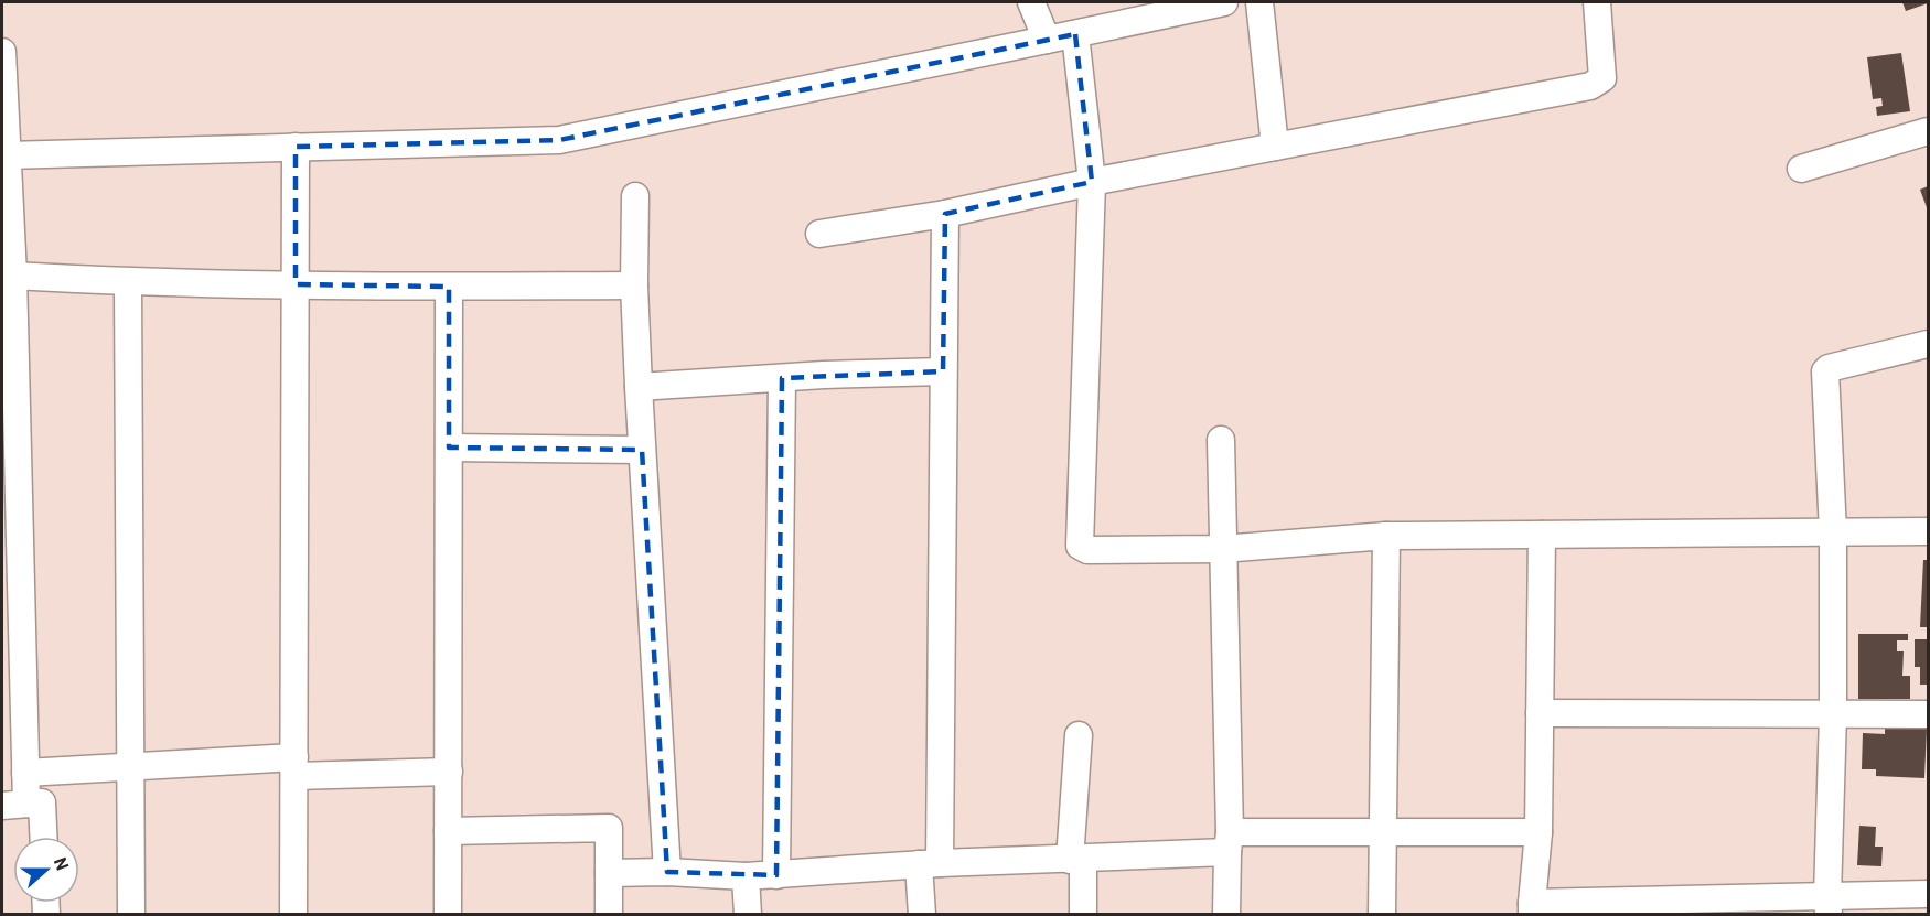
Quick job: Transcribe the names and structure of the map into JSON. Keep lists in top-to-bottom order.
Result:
{
  "north": "right"
}
